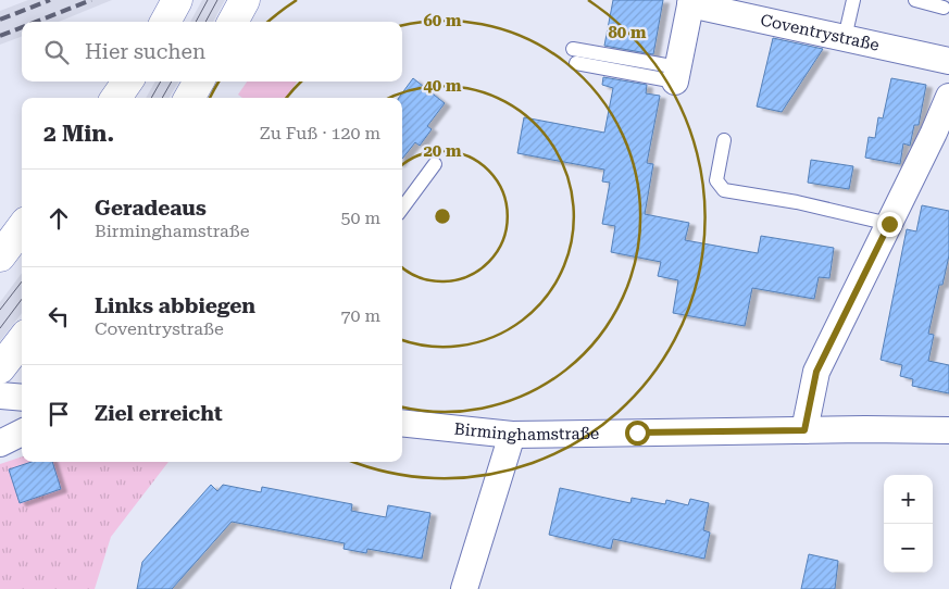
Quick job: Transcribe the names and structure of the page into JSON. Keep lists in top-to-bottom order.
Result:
{
  "streets": {
    "street": ["Coventrystraße", "Birminghamstraße"]
  },
  "page": {
    "search": "Hier suchen",
    "heading": ["2 Min.", "Zu Fuß · 120 m"],
    "list": [
      ["Geradeaus", "Birminghamstraße", "50 m"],
      ["Links abbiegen", "Coventrystraße", "70 m"],
      "Ziel erreicht"
    ],
    "map_buttons": ["+", "−"]
  },
  "rings": [
    "60 m",
    "80 m",
    "40 m",
    "20 m"
  ]
}
